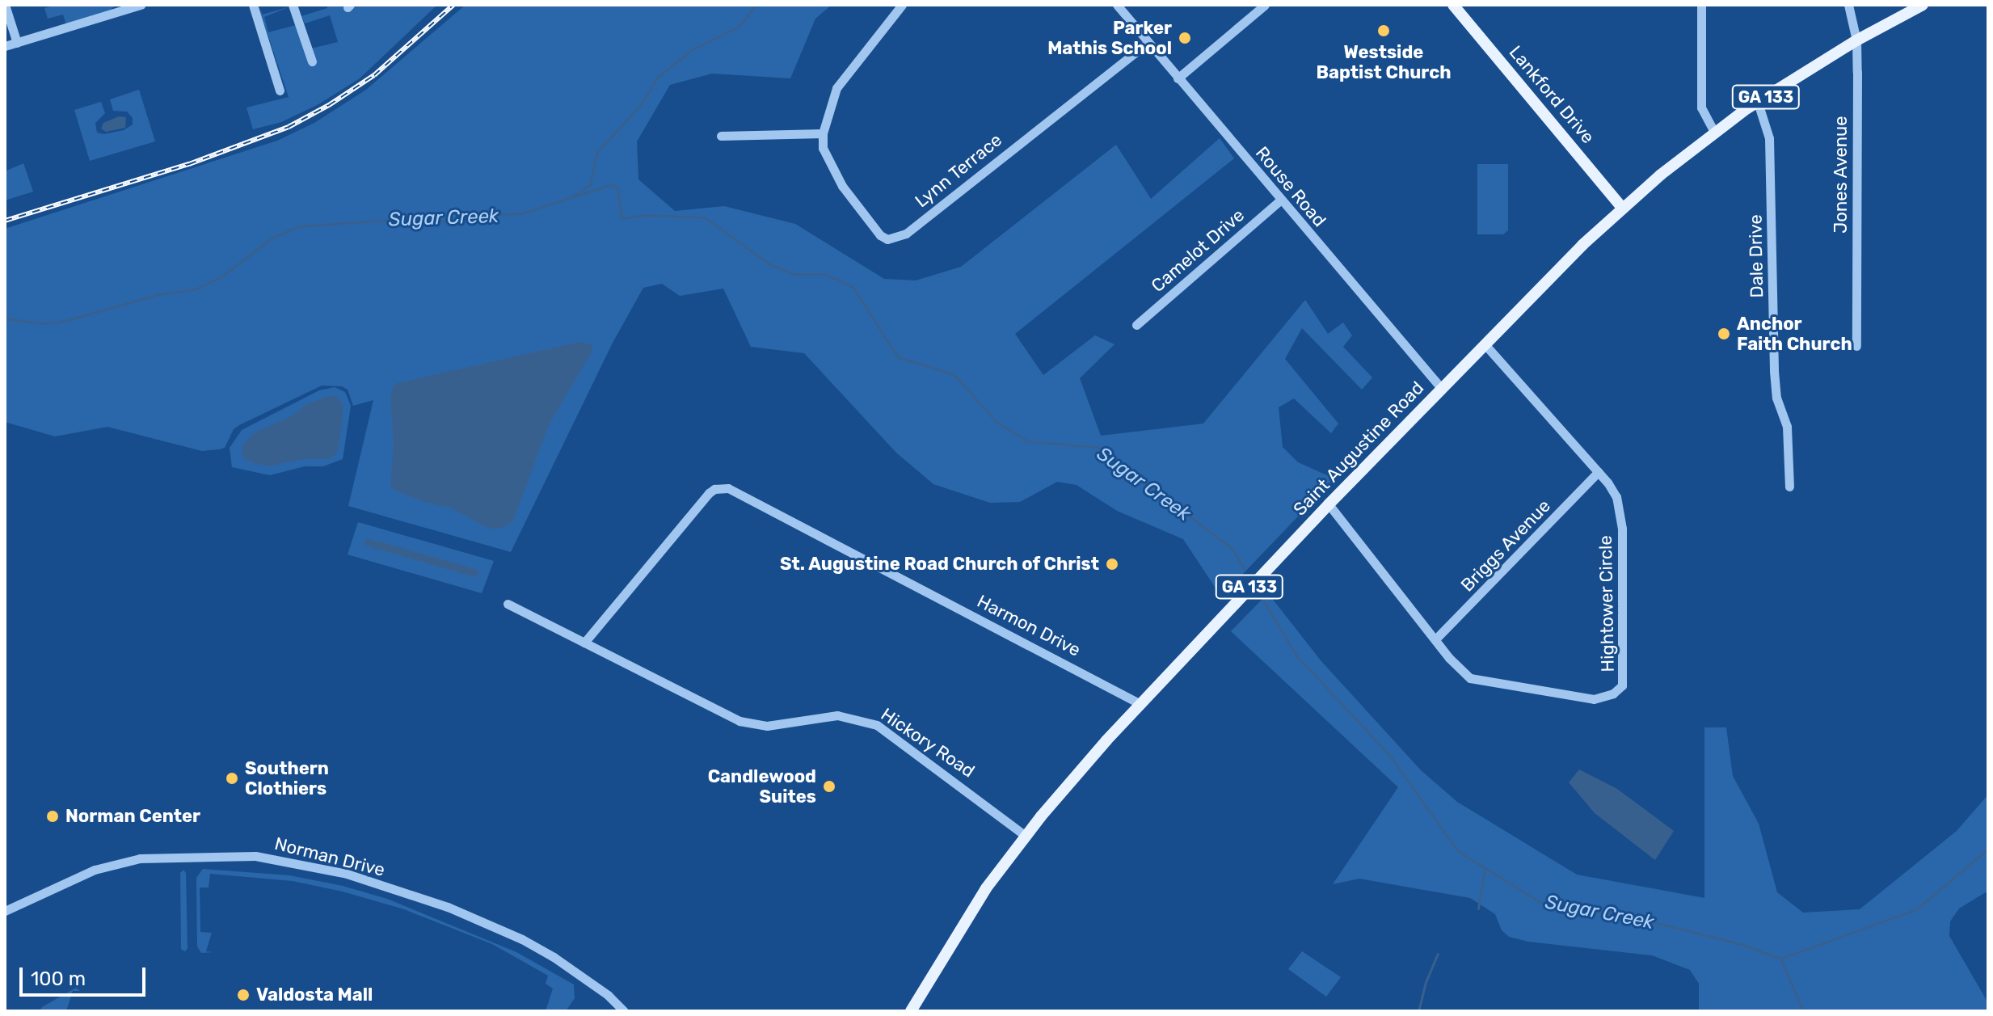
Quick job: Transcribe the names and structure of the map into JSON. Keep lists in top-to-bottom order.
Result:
{
  "streets": {
    "main road": ["Lankford Drive", "GA 133", "Saint Augustine Road"],
    "street": [
      "Lynn Terrace",
      "Jones Avenue",
      "Rouse Road",
      "Camelot Drive",
      "Dale Drive",
      "Briggs Avenue",
      "Hightower Circle",
      "Harmon Drive",
      "Hickory Road",
      "Norman Drive"
    ]
  },
  "crossings": [
    ["Lankford Drive", "Saint Augustine Road"],
    ["Lynn Terrace", "Rouse Road"],
    ["Jones Avenue", "Saint Augustine Road"],
    ["Rouse Road", "Camelot Drive"],
    ["Rouse Road", "Saint Augustine Road"],
    ["Dale Drive", "Saint Augustine Road"],
    ["Saint Augustine Road", "Hightower Circle"],
    ["Saint Augustine Road", "Harmon Drive"],
    ["Saint Augustine Road", "Hickory Road"],
    ["Briggs Avenue", "Hightower Circle"],
    ["Harmon Drive", "Hickory Road"]
  ],
  "water": ["Sugar Creek"],
  "places": [
    "Westside Baptist Church",
    "Parker Mathis School",
    "Anchor Faith Church",
    "St. Augustine Road Church of Christ",
    "Southern Clothiers",
    "Candlewood Suites",
    "Norman Center",
    "Valdosta Mall"
  ],
  "scale_bar": "100 m"
}
